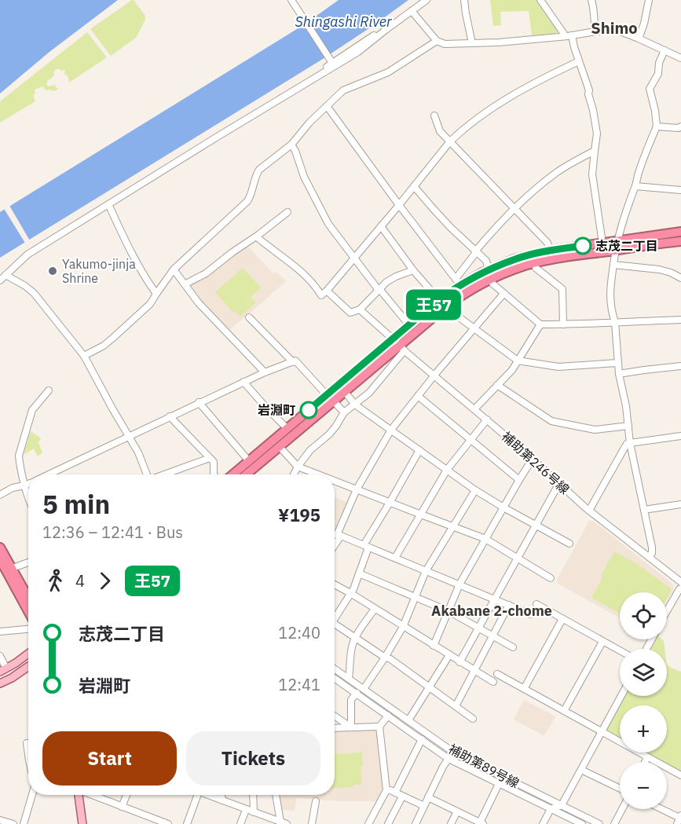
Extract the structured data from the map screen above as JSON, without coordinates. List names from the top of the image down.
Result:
{
  "streets": {
    "street": ["補助第246号線", "補助第89号線"]
  },
  "districts": ["Shimo", "Akabane 2-chome"],
  "water": ["Shingashi River"],
  "places": ["志茂二丁目", "Yakumo-jinja Shrine", "岩淵町"],
  "lines": ["bus line 王57"],
  "page": {
    "on_map": "王57",
    "heading": ["5 min", "12:36 – 12:41 · Bus", "¥195"],
    "legs": ["4", "王57"],
    "map_buttons": ["+", "−"],
    "list": [
      {
        "name": "志茂二丁目",
        "value": "12:40"
      },
      {
        "name": "岩淵町",
        "value": "12:41"
      }
    ],
    "buttons": ["Start", "Tickets"]
  }
}
